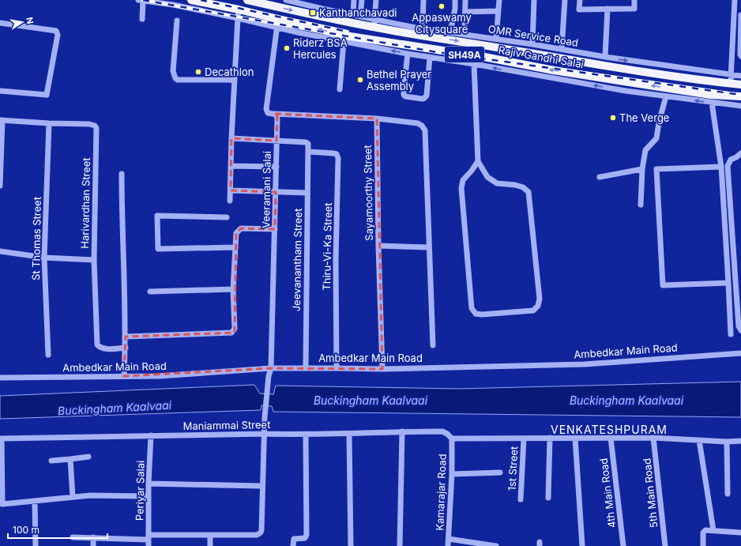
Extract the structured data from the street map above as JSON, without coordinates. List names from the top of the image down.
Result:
{
  "streets": {
    "main road": ["SH49A", "Rajiv Gandhi Salai"],
    "street": [
      "OMR Service Road",
      "Veeramani Salai",
      "Sayamoorthy Street",
      "Harivardhan Street",
      "St Thomas Street",
      "Thiru-Vi-Ka Street",
      "Jeevanantham Street",
      "Ambedkar Main Road",
      "Maniammai Street",
      "1st Street",
      "Periyar Salai",
      "Kamarajar Road",
      "4th Main Road",
      "5th Main Road"
    ]
  },
  "crossings": [
    ["Veeramani Salai", "Ambedkar Main Road"],
    ["Veeramani Salai", "Maniammai Street"],
    ["Sayamoorthy Street", "Ambedkar Main Road"],
    ["Harivardhan Street", "St Thomas Street"],
    ["Thiru-Vi-Ka Street", "Jeevanantham Street"],
    ["Thiru-Vi-Ka Street", "Ambedkar Main Road"],
    ["Jeevanantham Street", "Ambedkar Main Road"],
    ["Maniammai Street", "Periyar Salai"],
    ["Maniammai Street", "Kamarajar Road"]
  ],
  "districts": ["VENKATESHPURAM"],
  "water": ["Buckingham Kaalvaai"],
  "places": {
    "other": [
      "Appaswamy Citysquare",
      "Riderz BSA Hercules",
      "Decathlon",
      "Bethel Prayer Assembly",
      "The Verge"
    ],
    "transit": ["Kanthanchavadi"]
  },
  "scale_bar": "100 m",
  "north": "right"
}
